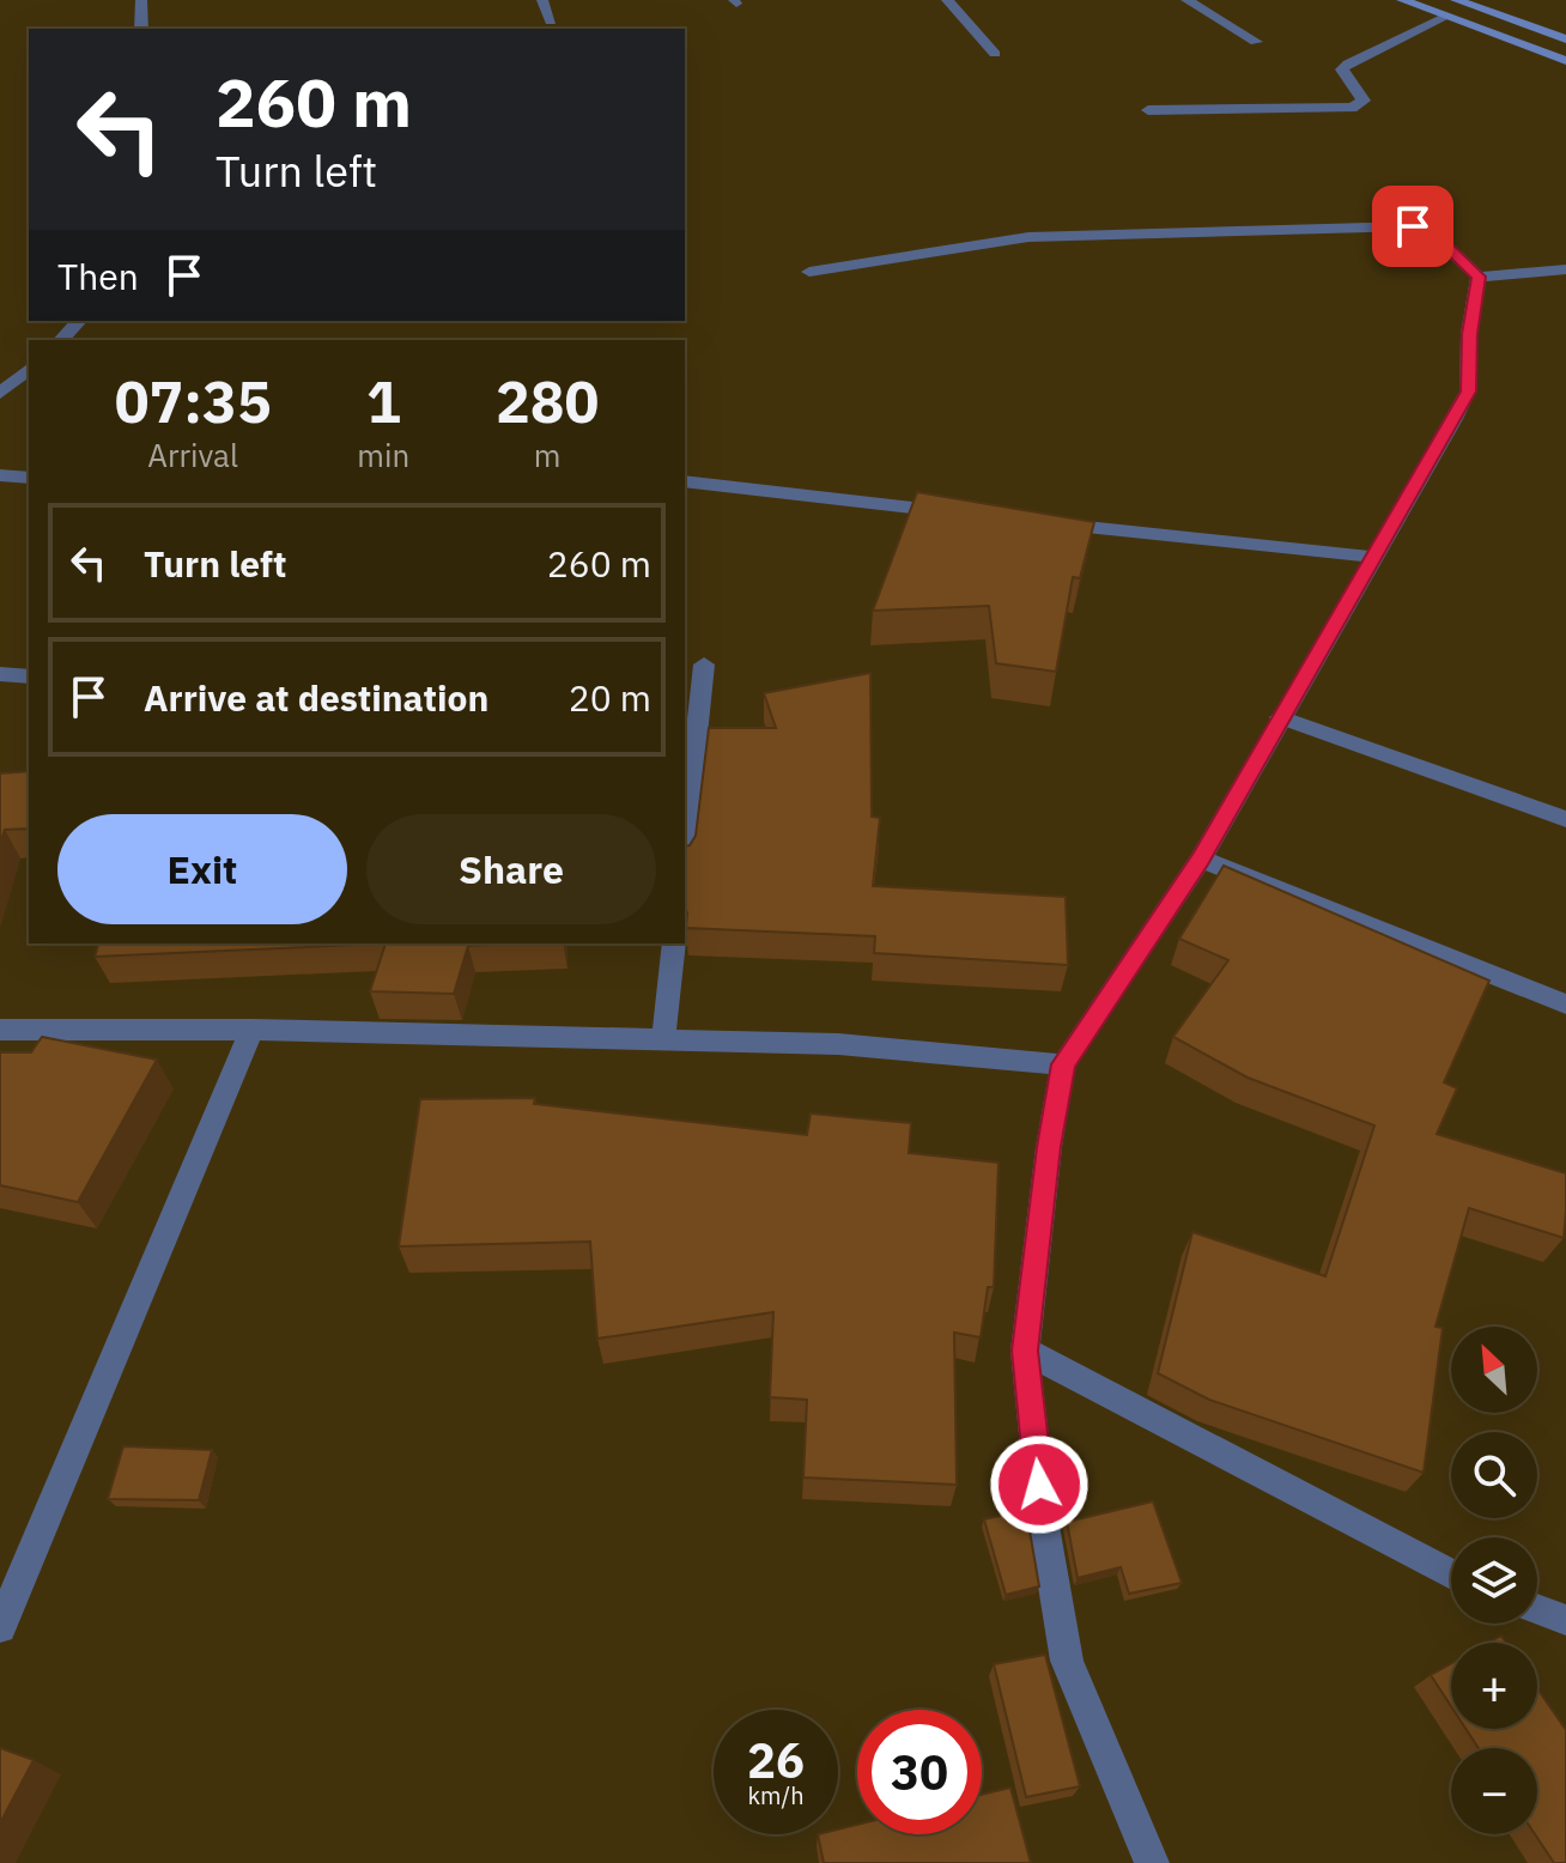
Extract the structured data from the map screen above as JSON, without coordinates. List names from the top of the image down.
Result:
{
  "north": "top left",
  "page": {
    "turn": ["260 m", "Turn left"],
    "then": "Then",
    "eta": [
      "07:35",
      "Arrival",
      "1",
      "min",
      "280",
      "m"
    ],
    "list": [
      {
        "name": "Turn left",
        "value": "260 m"
      },
      {
        "name": "Arrive at destination",
        "value": "20 m"
      }
    ],
    "buttons": ["Exit", "Share"],
    "map_buttons": ["+", "−"],
    "speed": "26 km/h",
    "limit": "30"
  }
}
